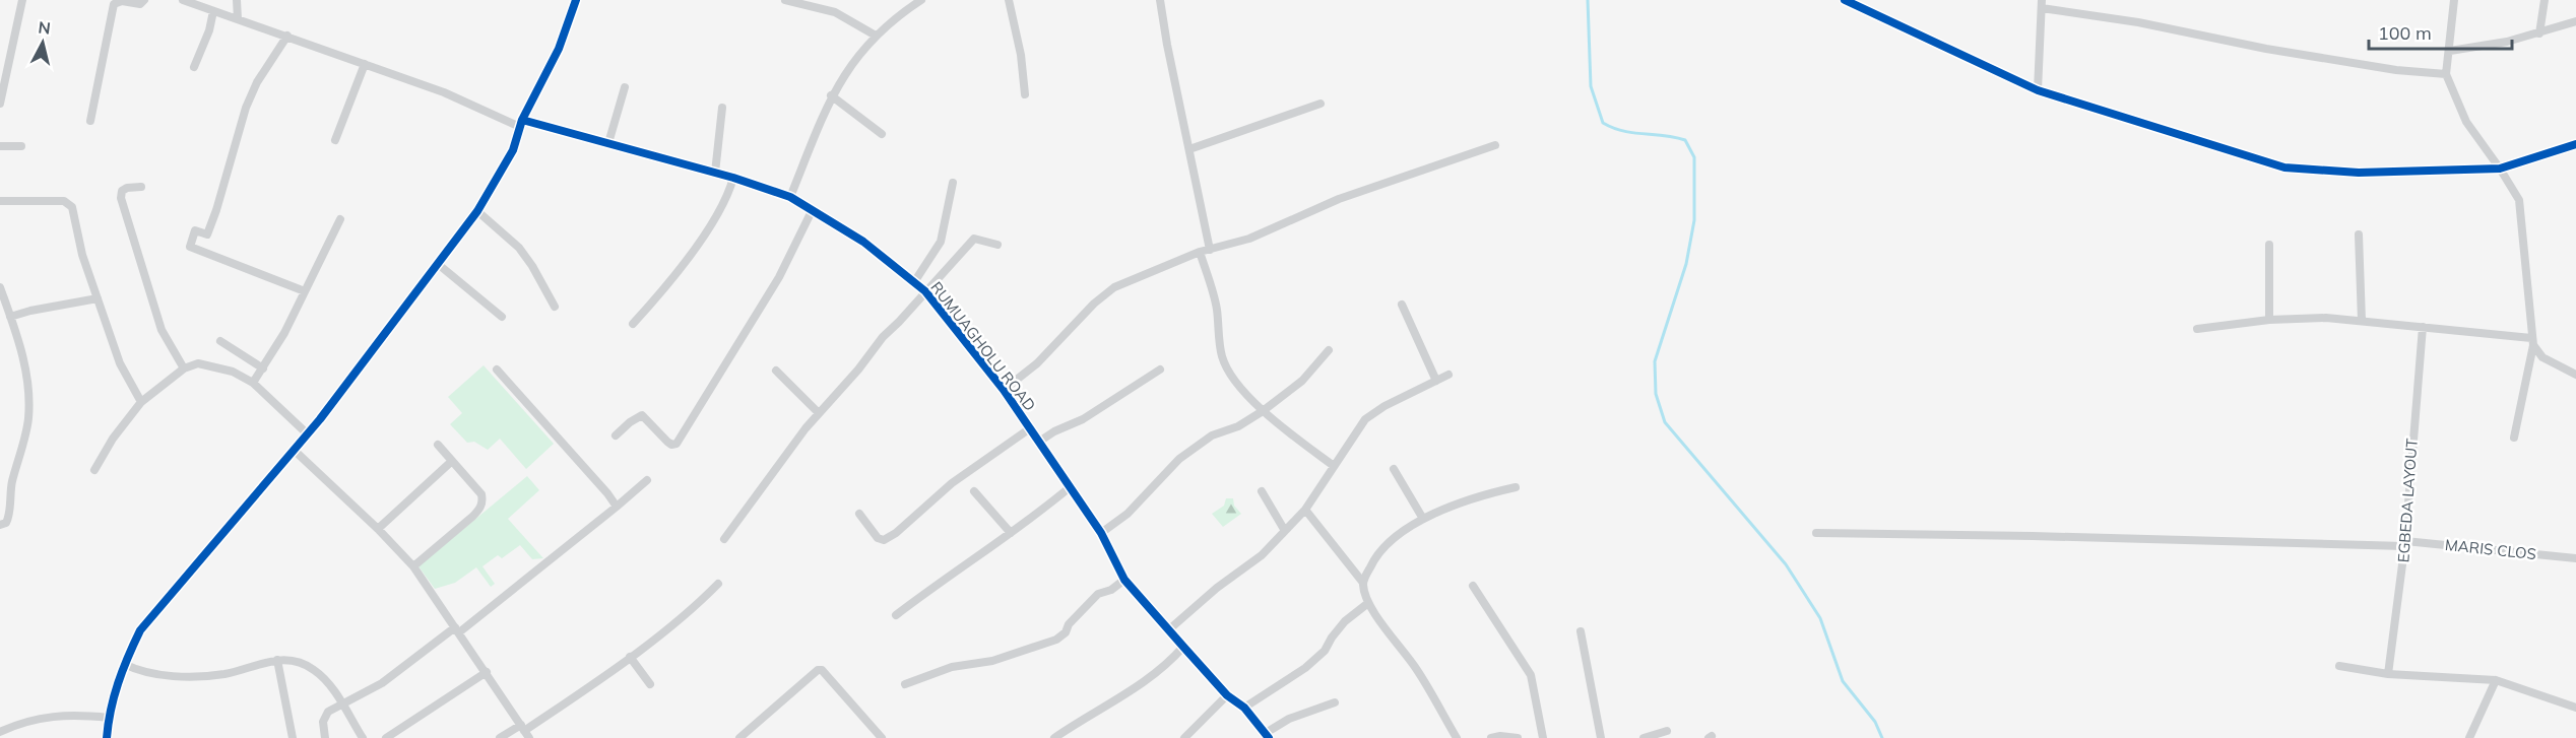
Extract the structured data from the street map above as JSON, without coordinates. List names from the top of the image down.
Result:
{
  "streets": {
    "street": ["RUMUAGHOLU ROAD", "EGBEDA LAYOUT", "MARIS CLOS"]
  },
  "crossings": [
    ["EGBEDA LAYOUT", "MARIS CLOS"]
  ],
  "scale_bar": "100 m",
  "north": "top"
}
